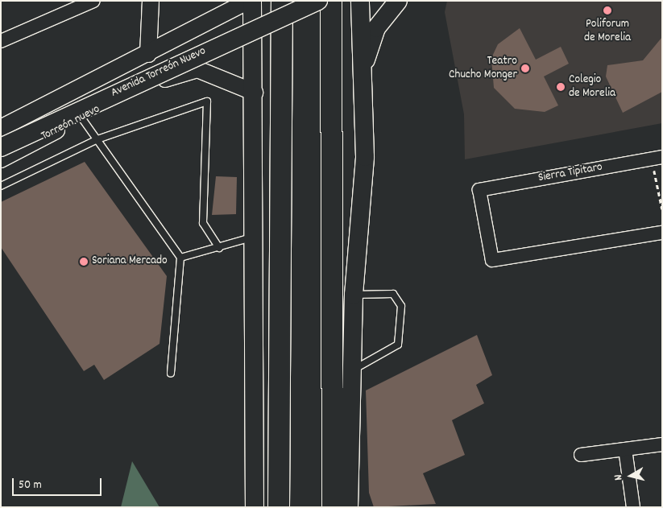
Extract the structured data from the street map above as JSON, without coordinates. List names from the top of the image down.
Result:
{
  "streets": {
    "main road": ["Avenida Torreón Nuevo"],
    "street": ["Torreón nuevo", "Sierra Tipitaro"]
  },
  "places": [
    "Poliforum de Morelia",
    "Teatro Chucho Monger",
    "Colegio de Morelia",
    "Soriana Mercado"
  ],
  "scale_bar": "50 m",
  "north": "left"
}
